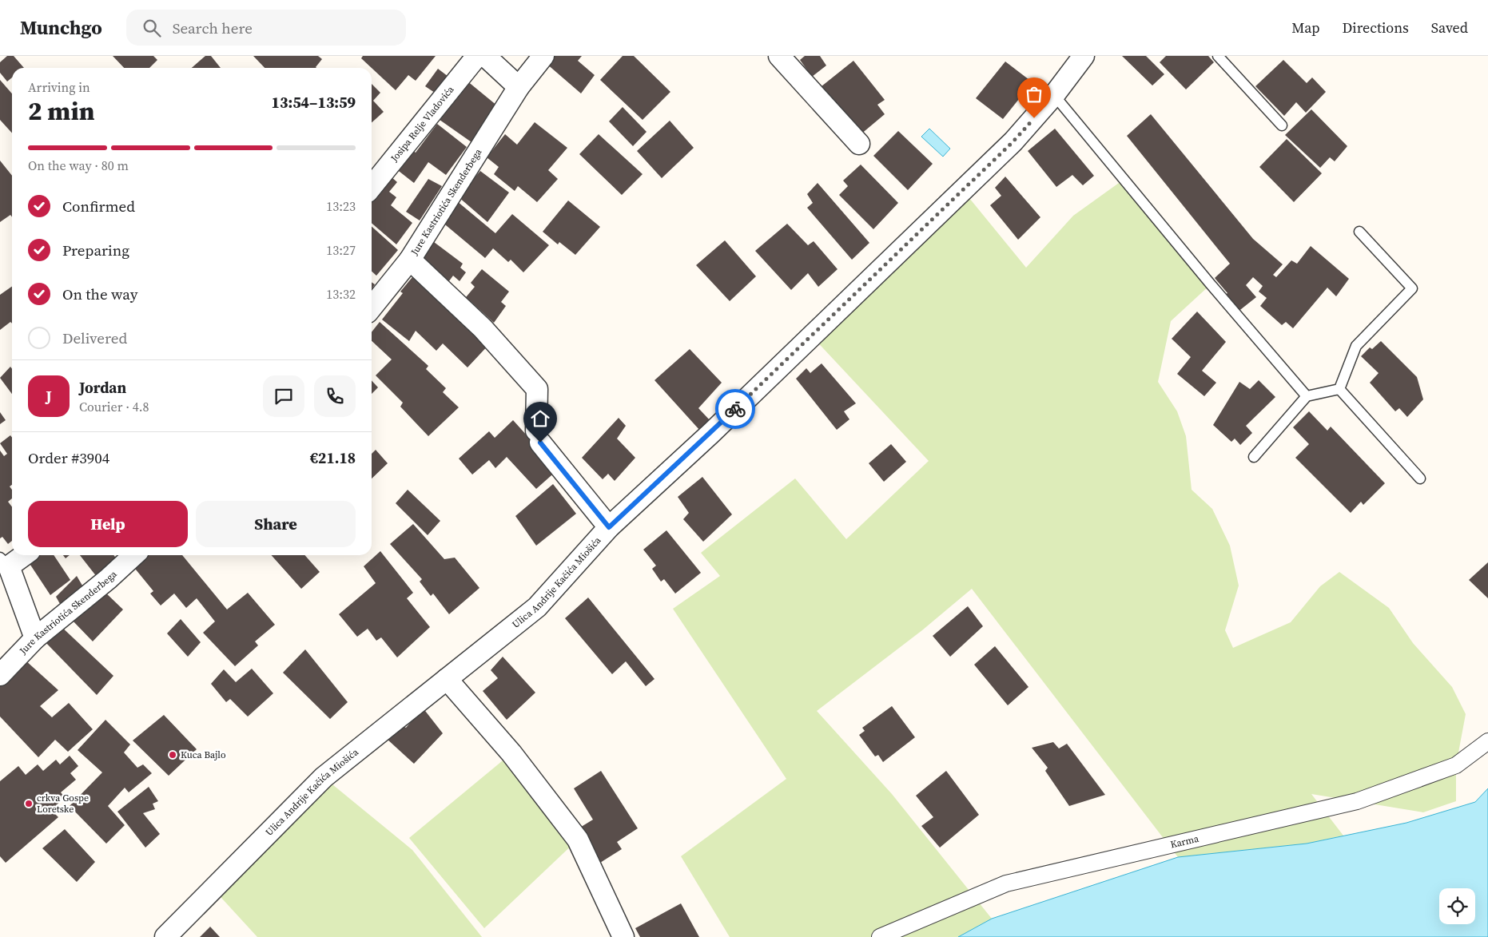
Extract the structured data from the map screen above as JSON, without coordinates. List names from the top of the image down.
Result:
{
  "streets": {
    "street": [
      "Josipa Relje Vladovića",
      "Jure Kastriotića Skenderbega",
      "Ulica Andrije Kačića Miošića",
      "Karma"
    ]
  },
  "places": ["Kuca Bajlo", "crkva Gospe Loretske"],
  "page": {
    "header": "Munchgo",
    "search": "Search here",
    "nav": ["Map", "Directions", "Saved"],
    "heading": ["2 min", "Arriving in", "13:54–13:59"],
    "panel": [
      "Jordan",
      "Courier · 4.8",
      "Order #3904",
      "€21.18"
    ],
    "bar": "On the way · 80 m",
    "list": [
      ["Confirmed", "13:23"],
      ["Preparing", "13:27"],
      ["On the way", "13:32"],
      "Delivered"
    ],
    "round": "J",
    "buttons": ["Help", "Share"]
  }
}
